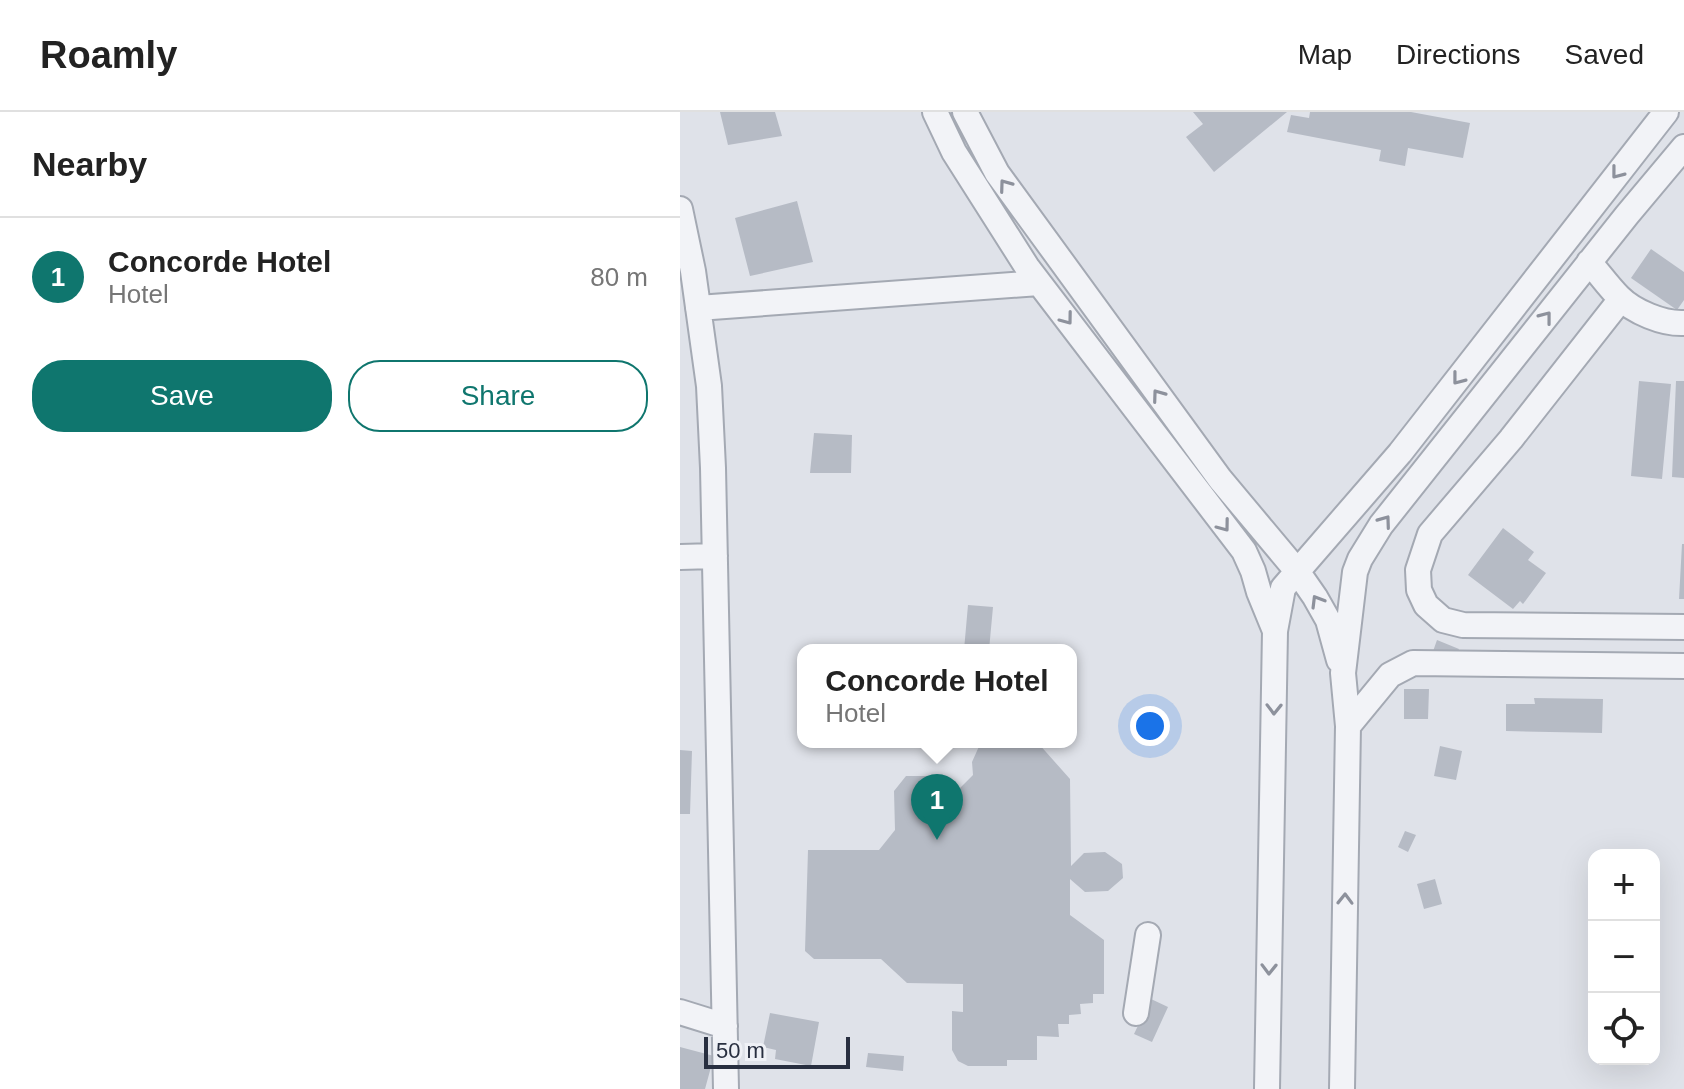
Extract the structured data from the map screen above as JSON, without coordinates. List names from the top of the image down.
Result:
{
  "scale_bar": "50 m",
  "page": {
    "header": "Roamly",
    "nav": ["Map", "Directions", "Saved"],
    "heading": "Nearby",
    "list": [
      {
        "mark": "1",
        "name": "Concorde Hotel",
        "note": "Hotel",
        "value": "80 m"
      }
    ],
    "buttons": ["Save", "Share"],
    "popup": ["Concorde Hotel", "Hotel"],
    "pins": "1",
    "map_buttons": ["+", "−"],
    "scale": "50 m"
  }
}
